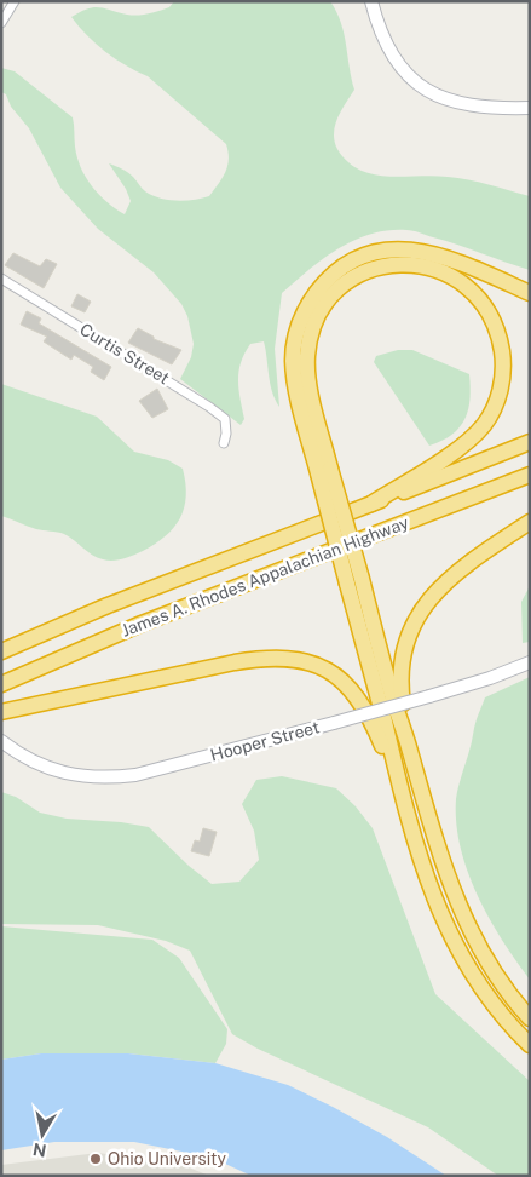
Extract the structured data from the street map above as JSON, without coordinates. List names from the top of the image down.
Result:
{
  "streets": {
    "highway": ["James A. Rhodes Appalachian Highway"],
    "street": ["Curtis Street", "Hooper Street"]
  },
  "places": ["Ohio University"],
  "north": "bottom"
}
